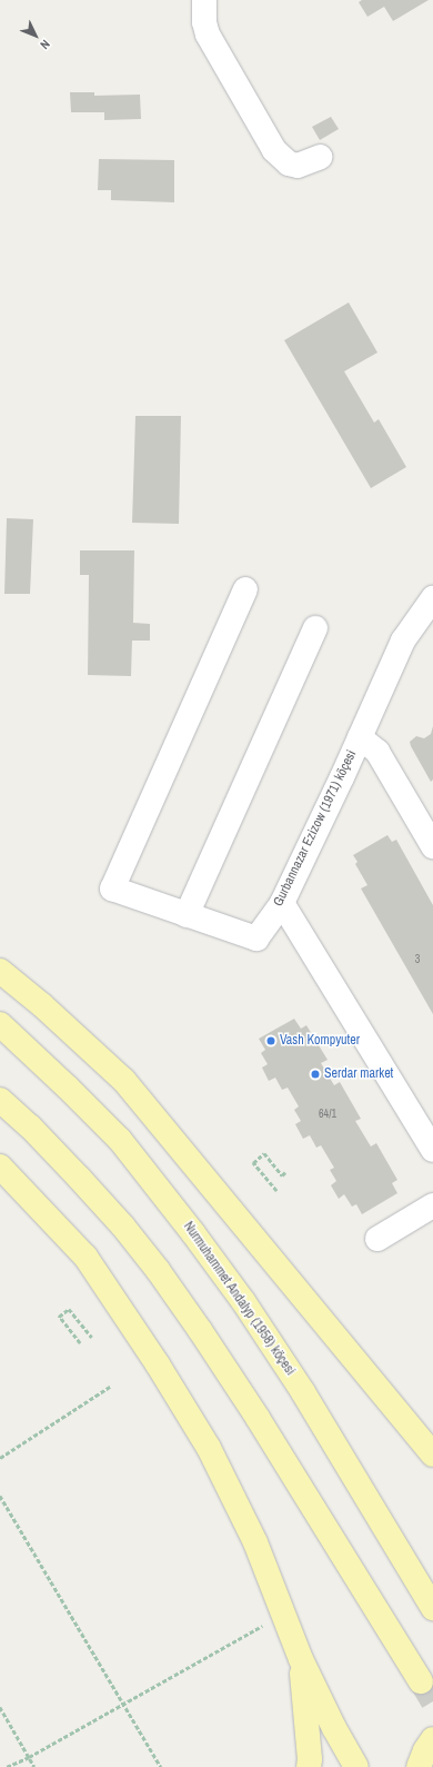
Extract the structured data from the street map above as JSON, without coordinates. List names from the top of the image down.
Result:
{
  "streets": {
    "main road": ["Nurmuhammet Andalyp (1958) köçesi"],
    "lane": ["Gurbannazar Ezizow (1971) köçesi"]
  },
  "places": ["Vash Kompyuter", "Serdar market"],
  "house_numbers": ["3", "64/1"],
  "north": "bottom right"
}
